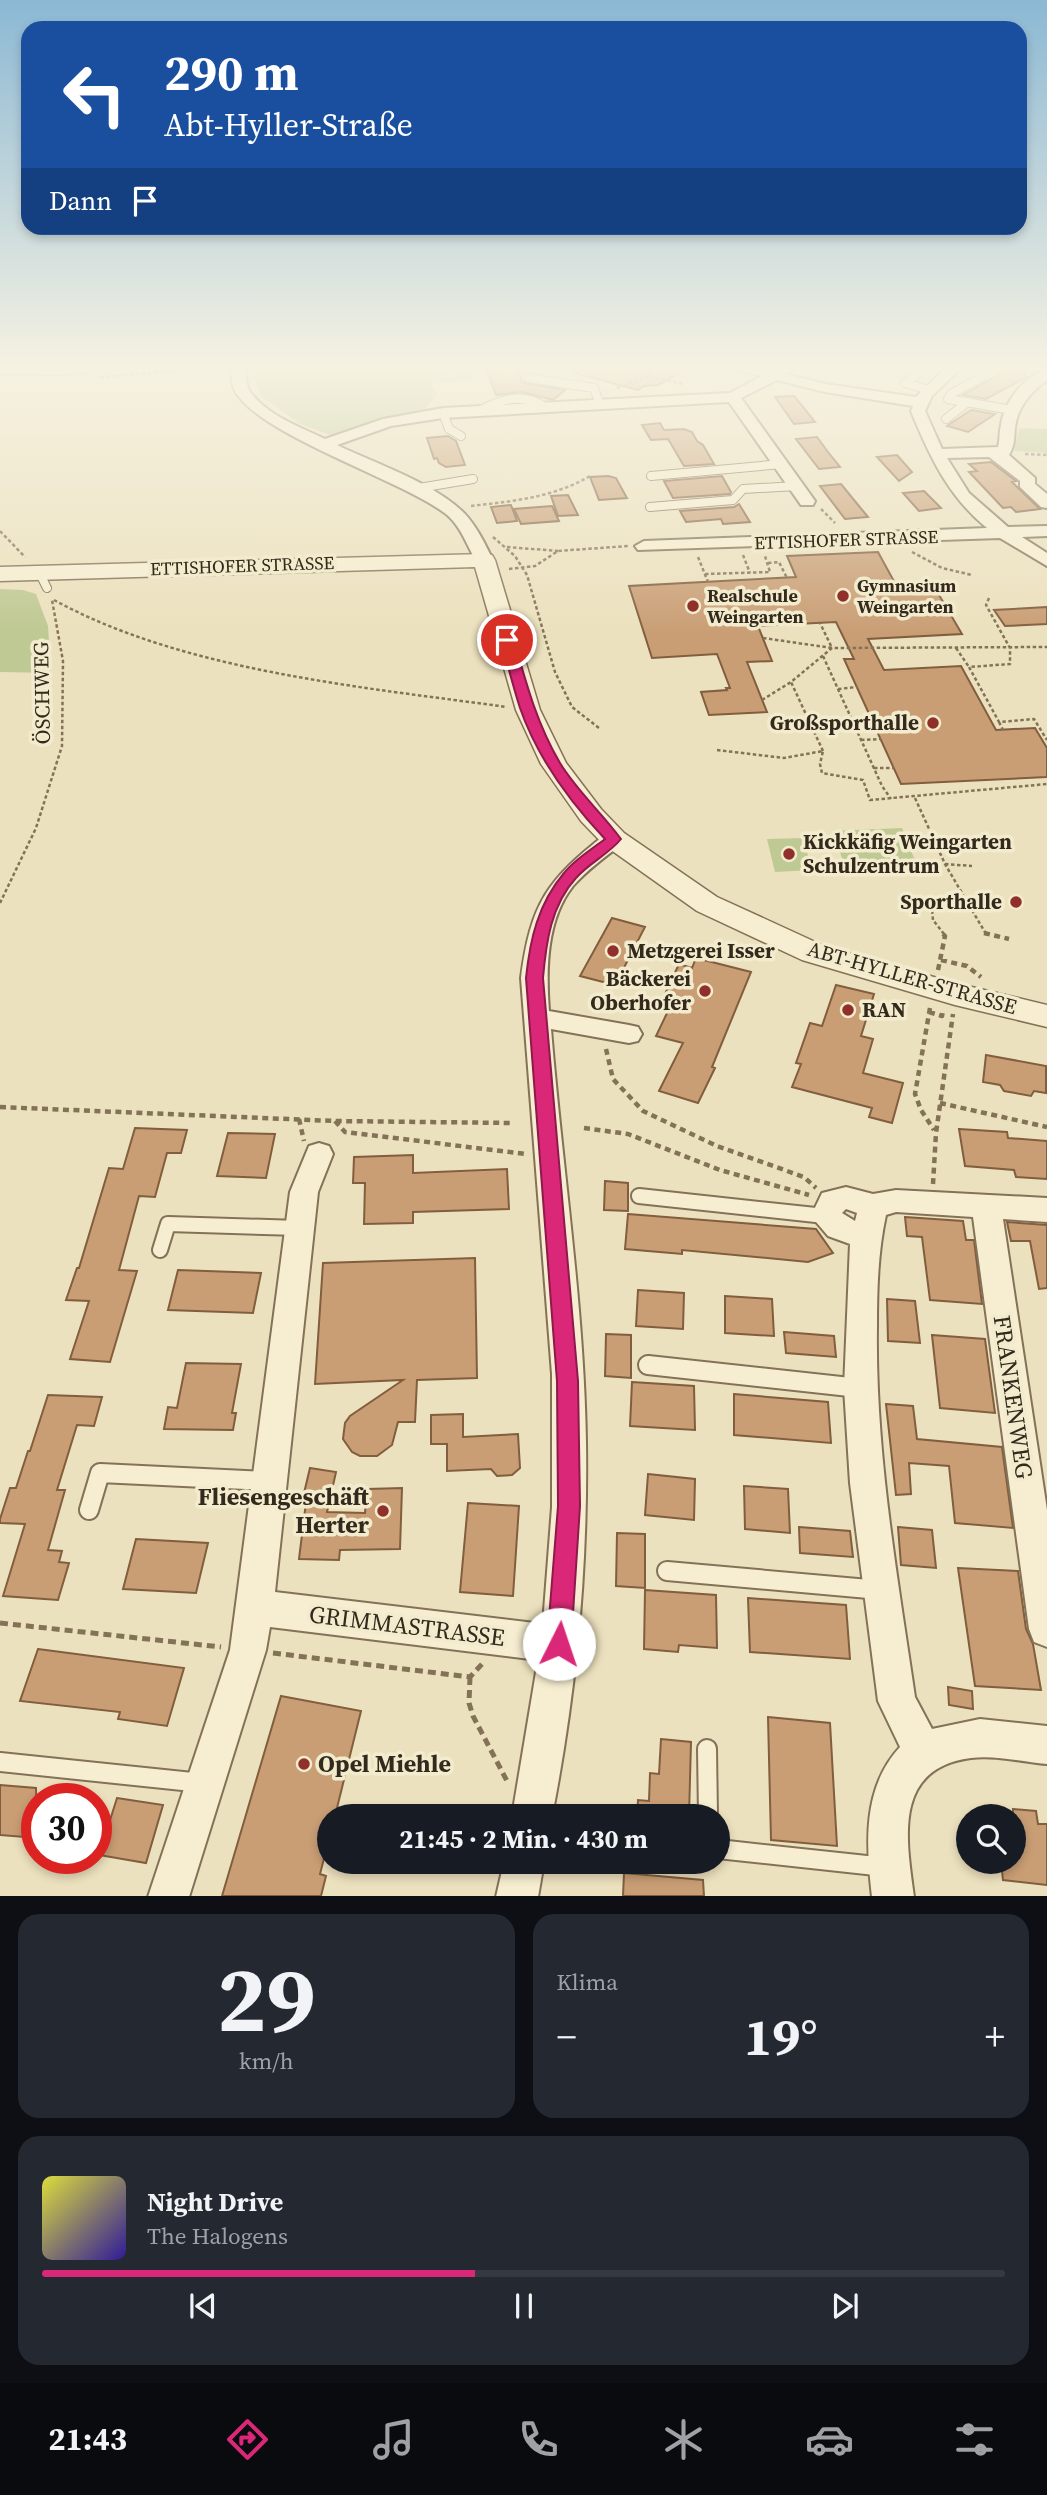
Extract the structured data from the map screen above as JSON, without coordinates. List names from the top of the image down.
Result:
{
  "streets": {
    "street": [
      "ETTISHOFER STRASSE",
      "ABT-HYLLER-STRASSE",
      "FRANKENWEG",
      "GRIMMASTRASSE"
    ],
    "path": ["ÖSCHWEG"]
  },
  "crossings": [
    ["ETTISHOFER STRASSE", "ABT-HYLLER-STRASSE"],
    ["ÖSCHWEG", "ABT-HYLLER-STRASSE"]
  ],
  "places": [
    "Gymnasium Weingarten",
    "Realschule Weingarten",
    "Großsporthalle",
    "Kickkäfig Weingarten Schulzentrum",
    "Sporthalle",
    "Metzgerei Isser",
    "Bäckerei Oberhofer",
    "RAN",
    "Fliesengeschäft Herter",
    "Opel Miehle"
  ],
  "page": {
    "turn": ["290 m", "Abt-Hyller-Straße"],
    "then": "Dann",
    "limit": "30",
    "trip": "21:45 · 2 Min. · 430 m",
    "tile": [
      ["29", "km/h"],
      "Klima"
    ],
    "heat": ["−", "19°", "+"],
    "song": ["Night Drive", "The Halogens"],
    "tabs": "21:43"
  }
}
